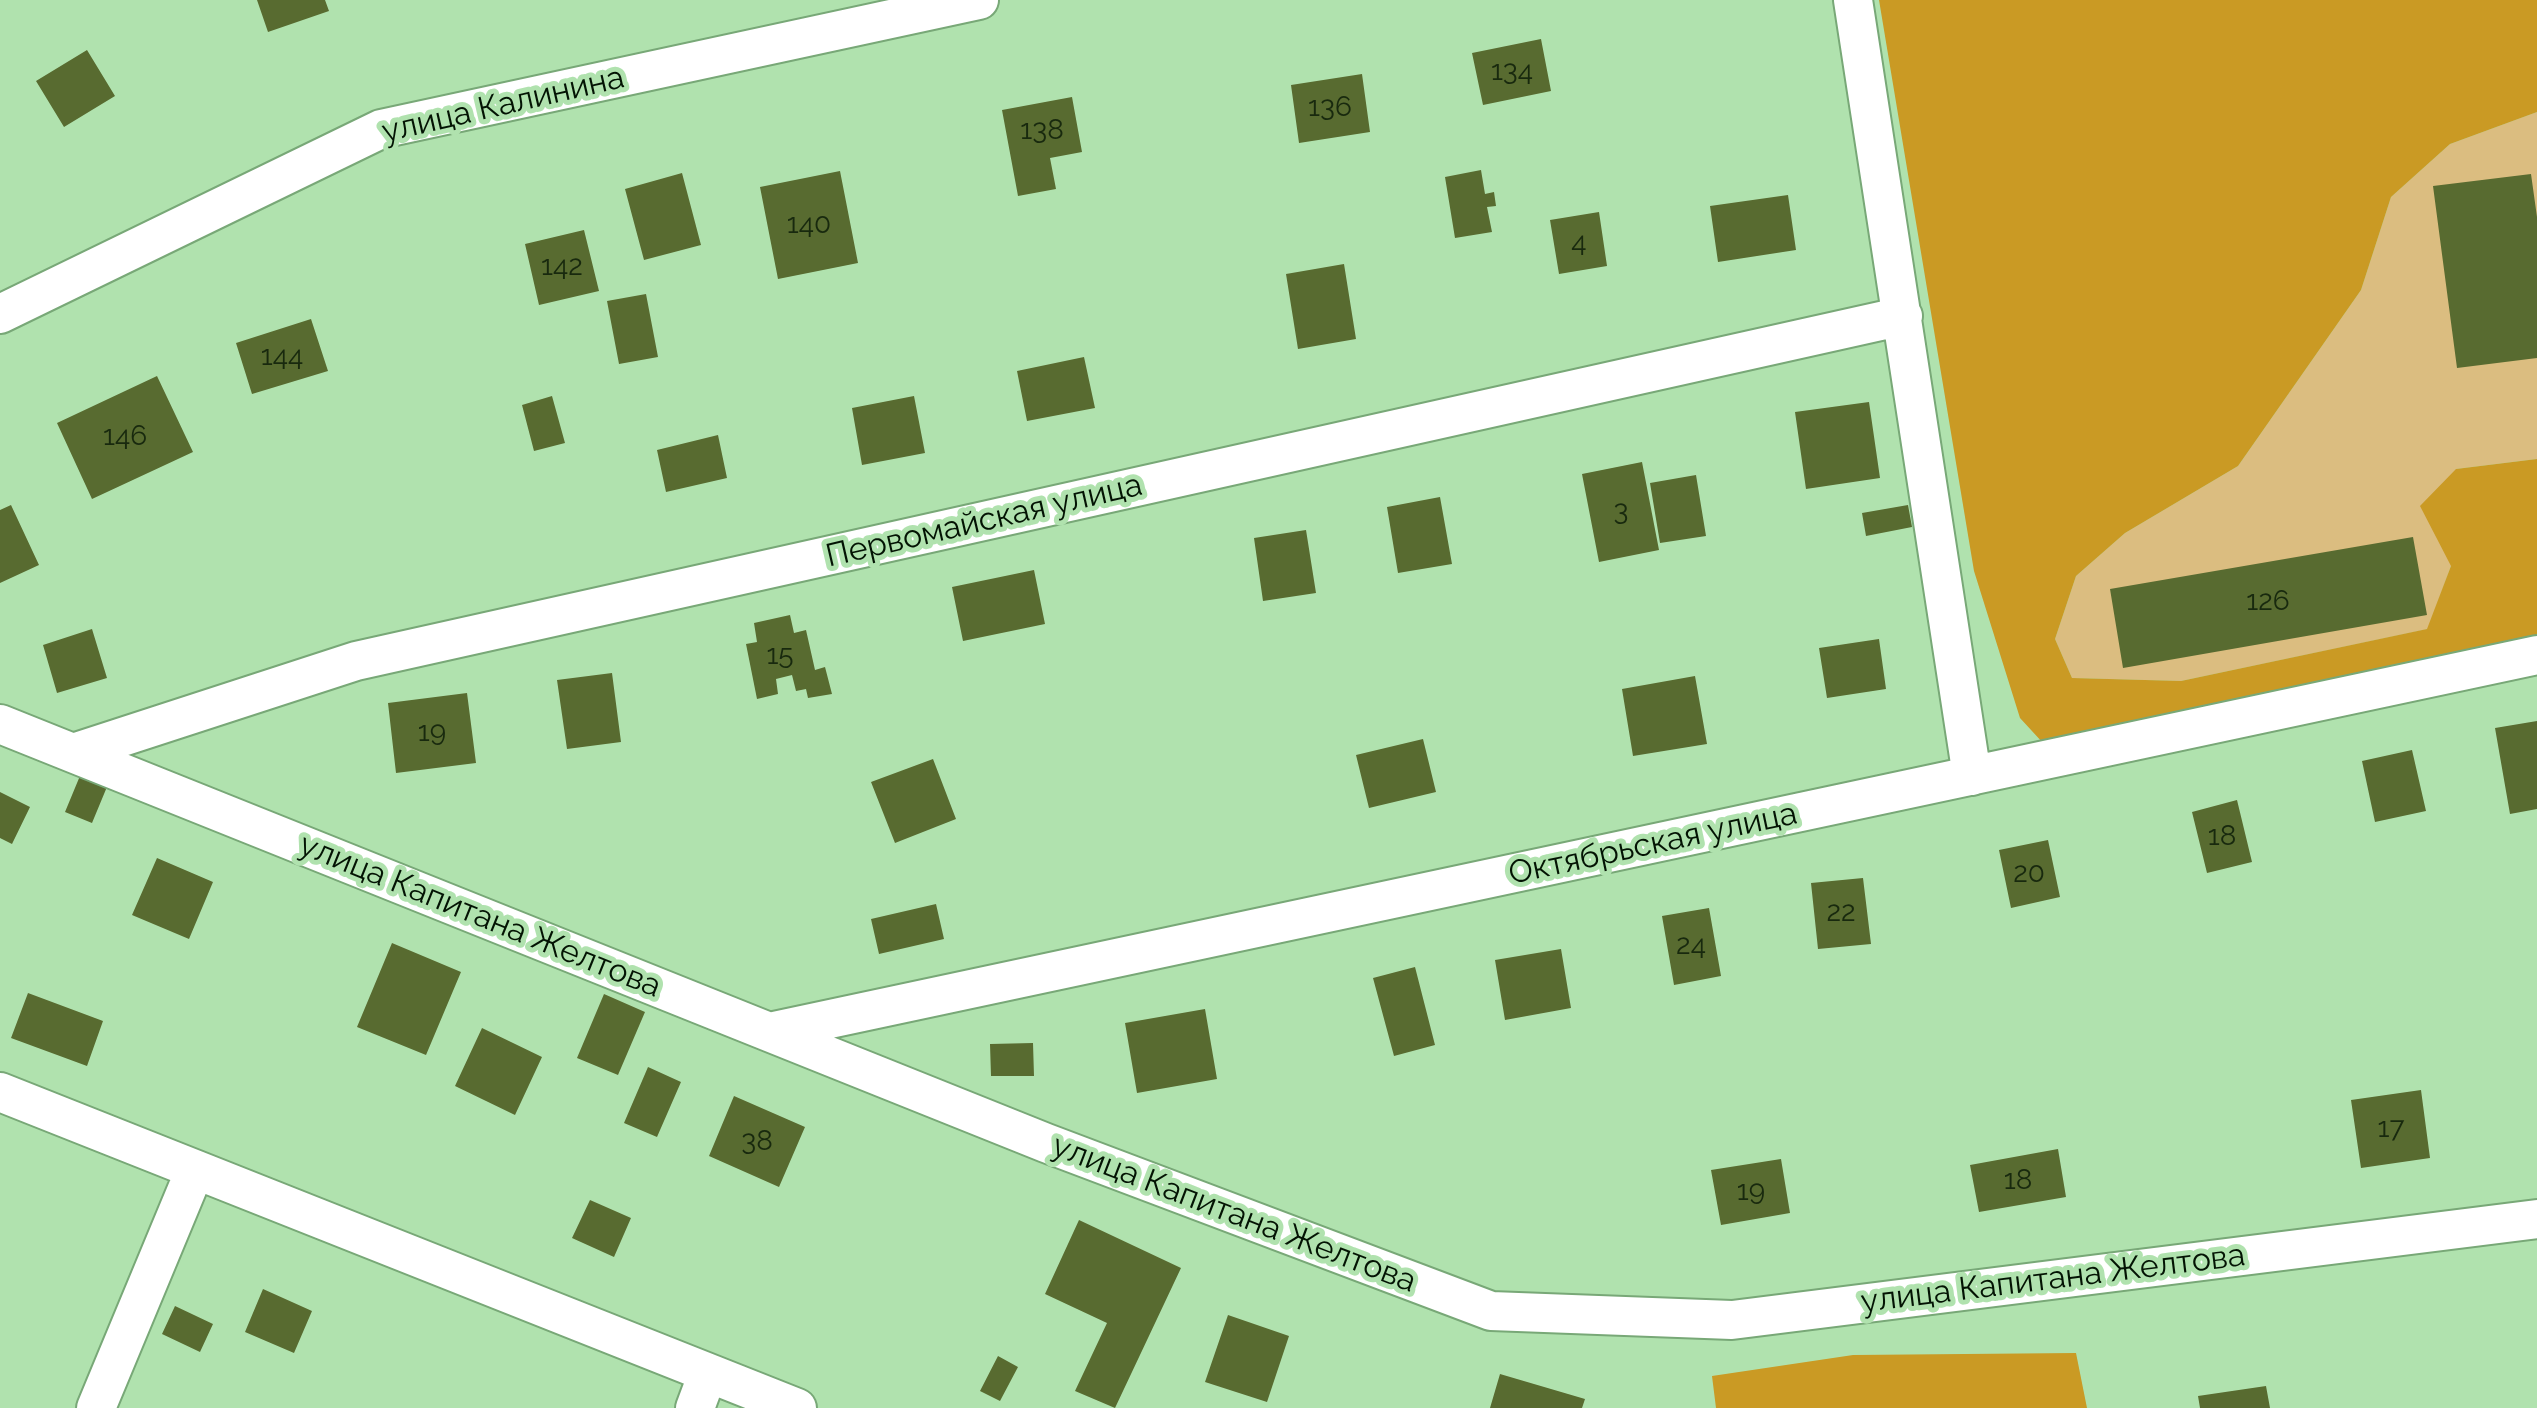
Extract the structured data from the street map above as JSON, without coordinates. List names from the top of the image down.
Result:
{
  "streets": {
    "street": [
      "улица Калинина",
      "Первомайская улица",
      "Октябрьская улица",
      "улица Капитана Желтова"
    ]
  },
  "crossings": [
    ["Первомайская улица", "улица Капитана Желтова"],
    ["Октябрьская улица", "улица Капитана Желтова"]
  ],
  "house_numbers": [
    "134",
    "136",
    "138",
    "140",
    "4",
    "142",
    "144",
    "146",
    "3",
    "126",
    "15",
    "19",
    "18",
    "20",
    "22",
    "24",
    "17",
    "38",
    "18",
    "19"
  ]
}
